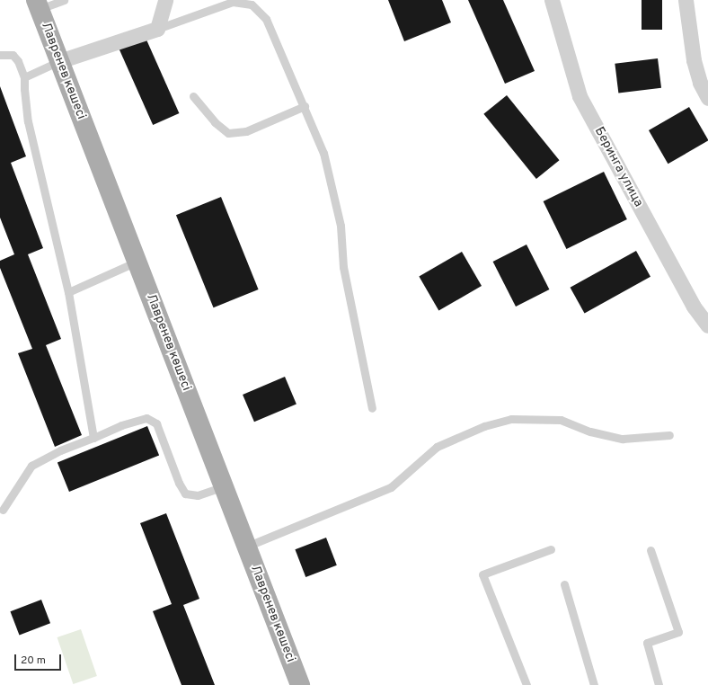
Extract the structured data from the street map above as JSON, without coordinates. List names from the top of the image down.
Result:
{
  "streets": {
    "main road": ["Лавренев көшесі"],
    "street": ["Беринга улица"]
  },
  "scale_bar": "20 m"
}
